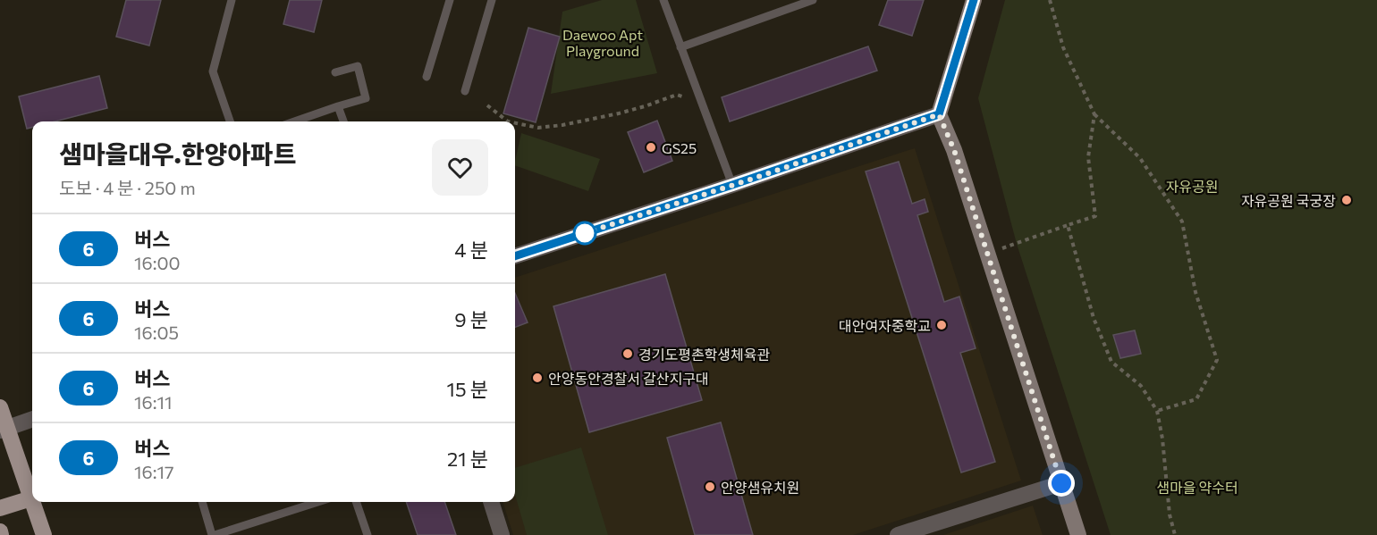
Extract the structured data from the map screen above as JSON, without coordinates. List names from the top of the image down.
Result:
{
  "parks": ["Daewoo Apt Playground", "자유공원", "샘마을 약수터"],
  "places": [
    "GS25",
    "자유공원 국궁장",
    "대안여자중학교",
    "경기도평촌학생체육관",
    "안양동안경찰서 갈산지구대",
    "안양샘유치원"
  ],
  "lines": ["bus line 6"],
  "page": {
    "heading": ["샘마을대우.한양아파트", "도보 · 4 분 · 250 m"],
    "list": [
      {
        "mark": "6",
        "name": "버스",
        "note": "16:00",
        "value": "4 분"
      },
      {
        "mark": "6",
        "name": "버스",
        "note": "16:05",
        "value": "9 분"
      },
      {
        "mark": "6",
        "name": "버스",
        "note": "16:11",
        "value": "15 분"
      },
      {
        "mark": "6",
        "name": "버스",
        "note": "16:17",
        "value": "21 분"
      }
    ]
  }
}
